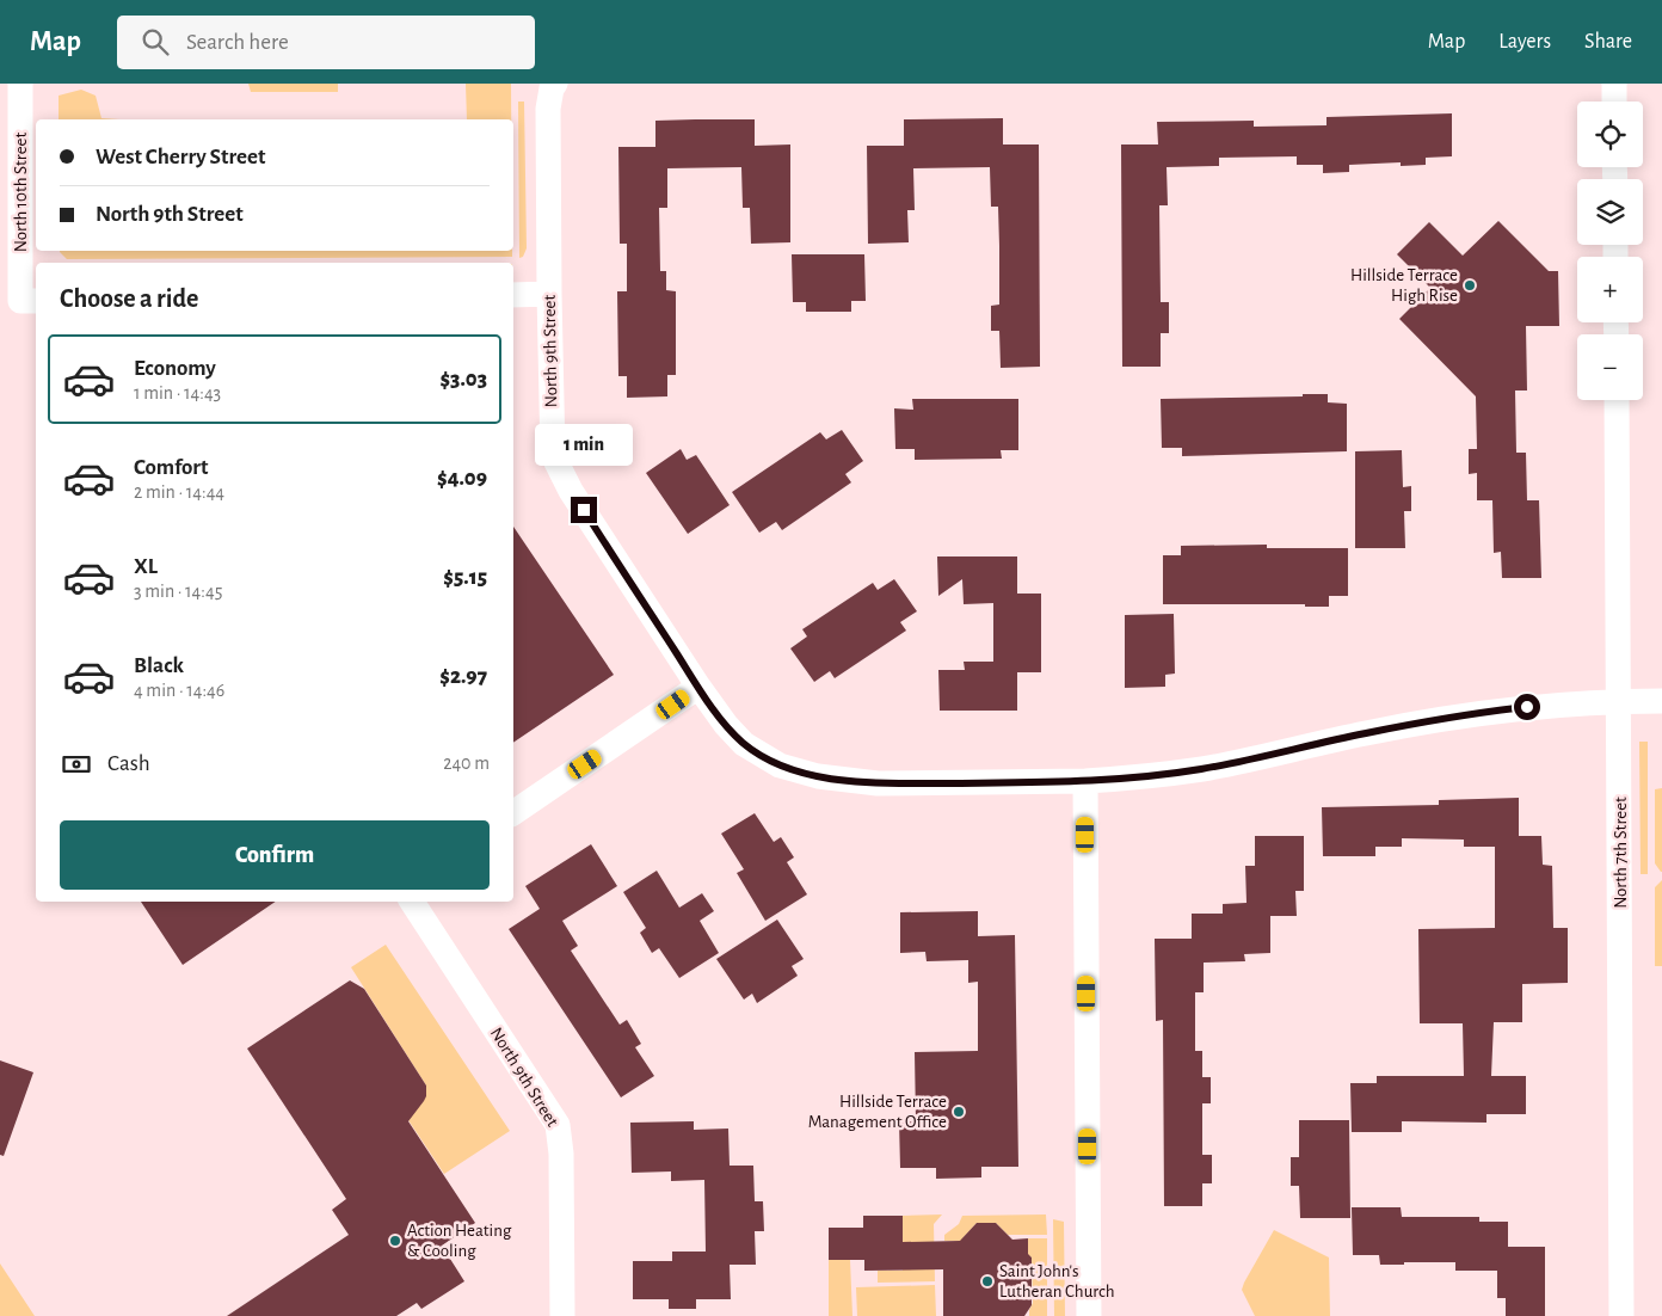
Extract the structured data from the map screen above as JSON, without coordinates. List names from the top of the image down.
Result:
{
  "streets": {
    "street": ["North 10th Street", "North 9th Street", "North 7th Street"]
  },
  "crossings": [
    ["North 9th Street", "North 7th Street"]
  ],
  "places": [
    "Hillside Terrace High Rise",
    "Hillside Terrace Management Office",
    "Action Heating & Cooling",
    "Saint John's Lutheran Church"
  ],
  "page": {
    "header": "Map",
    "search": "Search here",
    "nav": ["Map", "Layers", "Share"],
    "map_buttons": ["+", "−"],
    "banner": ["West Cherry Street", "North 9th Street"],
    "heading": "Choose a ride",
    "list": [
      {
        "name": "Economy",
        "note": "1 min · 14:43",
        "value": "$3.03"
      },
      {
        "name": "Comfort",
        "note": "2 min · 14:44",
        "value": "$4.09"
      },
      {
        "name": "XL",
        "note": "3 min · 14:45",
        "value": "$5.15"
      },
      {
        "name": "Black",
        "note": "4 min · 14:46",
        "value": "$2.97"
      }
    ],
    "bubble": "1 min",
    "pay": ["Cash", "240 m"],
    "buttons": "Confirm"
  }
}
